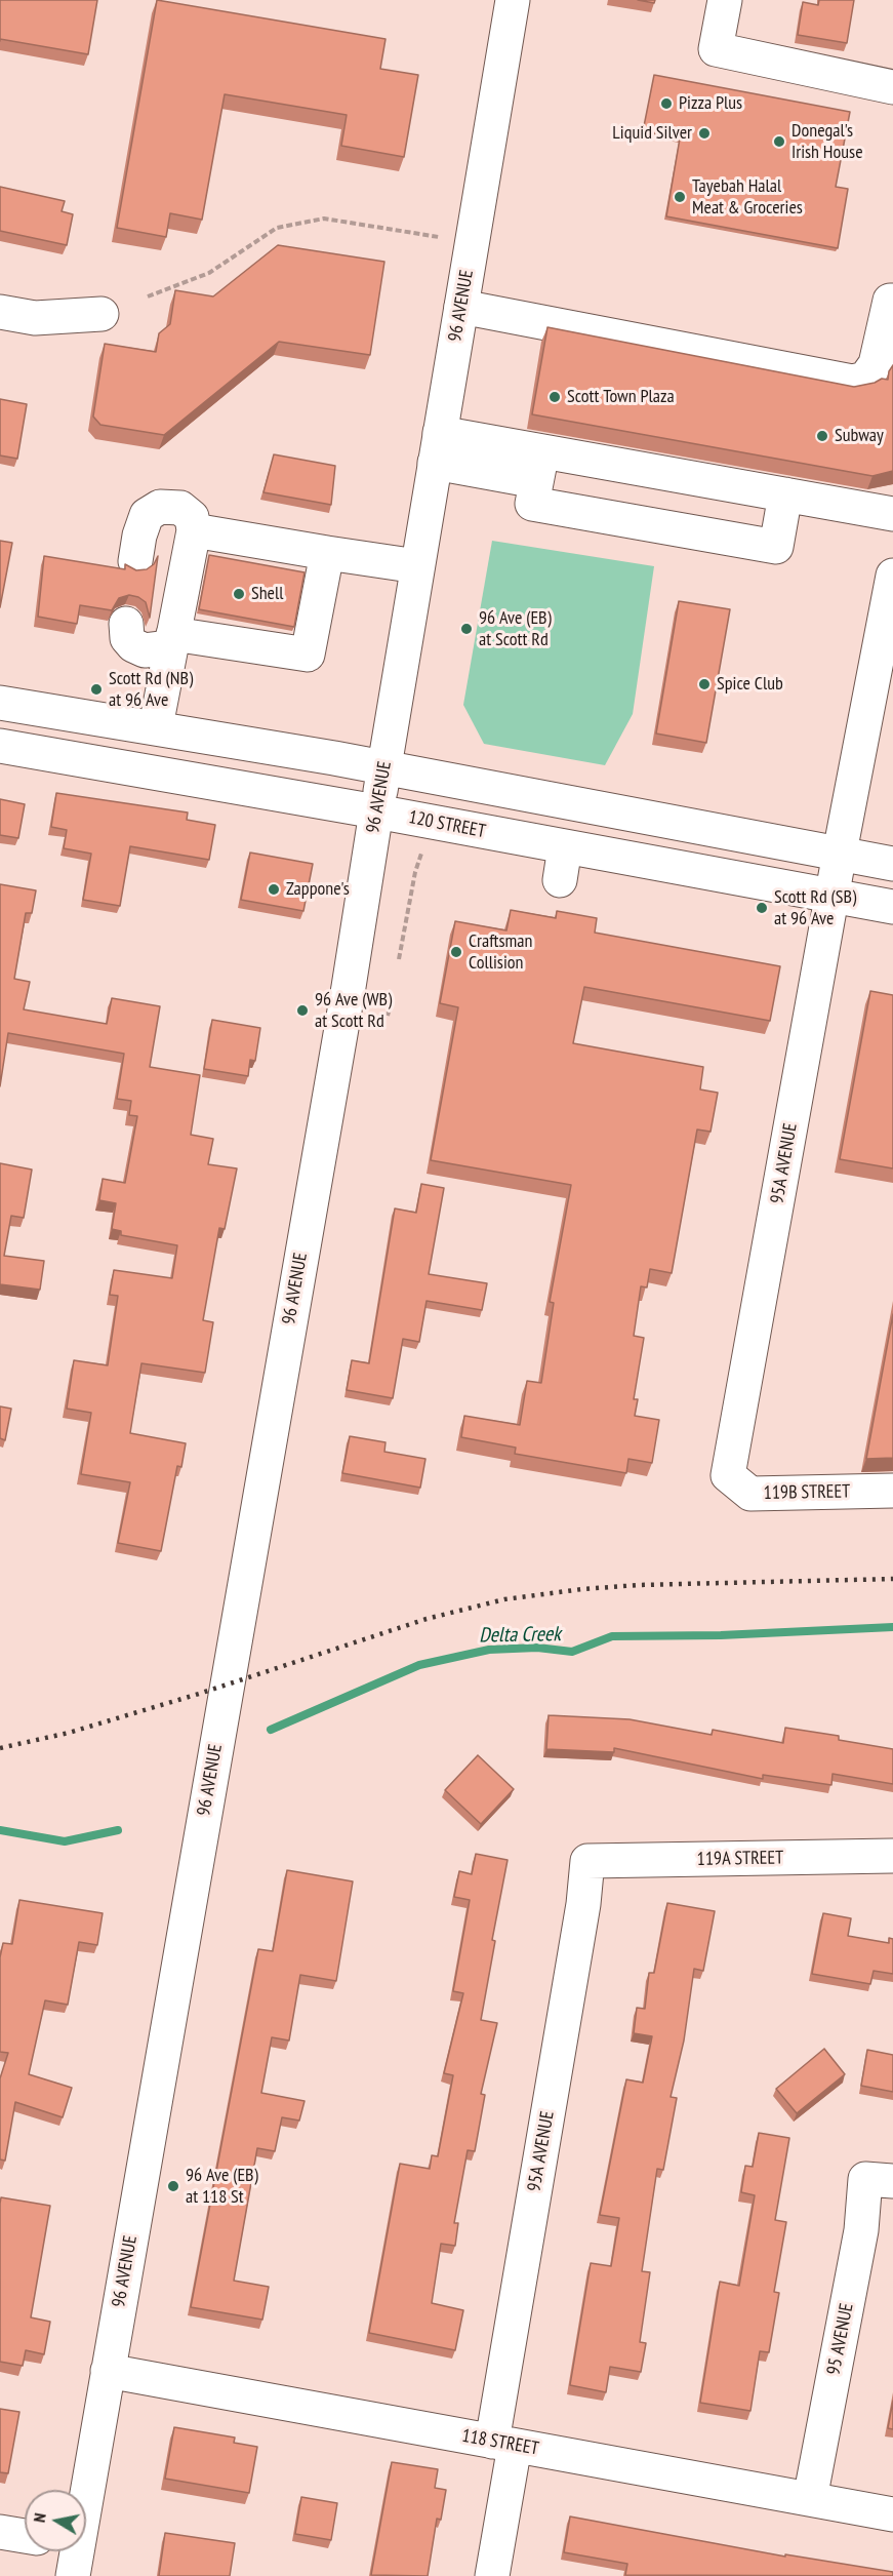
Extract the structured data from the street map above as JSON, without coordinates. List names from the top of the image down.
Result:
{
  "streets": {
    "street": [
      "96 AVENUE",
      "120 STREET",
      "95A AVENUE",
      "119B STREET",
      "119A STREET",
      "95 AVENUE",
      "118 STREET"
    ]
  },
  "crossings": [
    ["96 AVENUE", "120 STREET"],
    ["96 AVENUE", "118 STREET"],
    ["120 STREET", "95A AVENUE"],
    ["95A AVENUE", "119B STREET"],
    ["95A AVENUE", "119A STREET"],
    ["95A AVENUE", "118 STREET"],
    ["95 AVENUE", "118 STREET"]
  ],
  "water": ["Delta Creek"],
  "places": [
    "Pizza Plus",
    "Liquid Silver",
    "Donegal's Irish House",
    "Tayebah Halal Meat & Groceries",
    "Scott Town Plaza",
    "Subway",
    "Shell",
    "96 Ave (EB) at Scott Rd",
    "Spice Club",
    "Scott Rd (NB) at 96 Ave",
    "Zappone's",
    "Scott Rd (SB) at 96 Ave",
    "Craftsman Collision",
    "96 Ave (WB) at Scott Rd",
    "96 Ave (EB) at 118 St"
  ],
  "north": "left"
}
